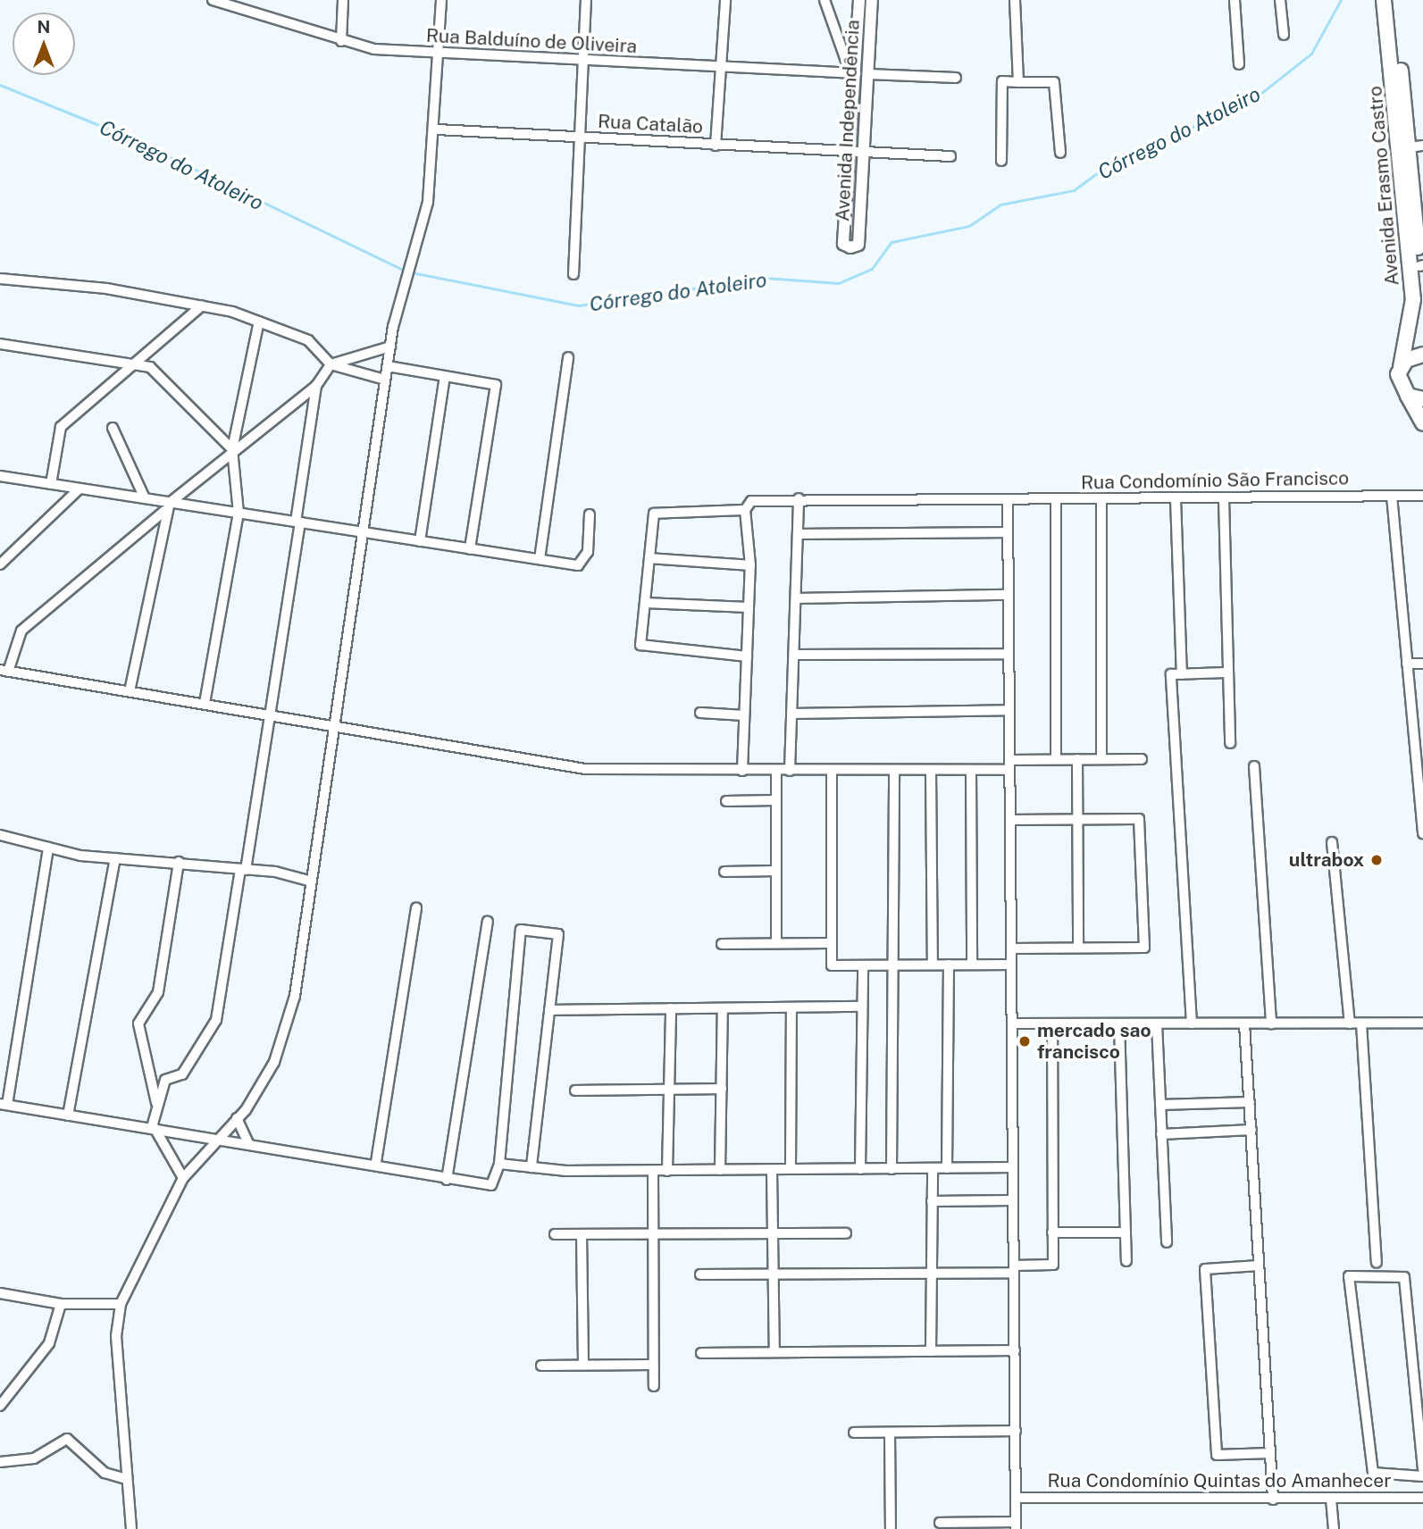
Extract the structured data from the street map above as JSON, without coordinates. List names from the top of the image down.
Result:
{
  "streets": {
    "main road": ["Avenida Erasmo Castro"],
    "street": [
      "Rua Balduíno de Oliveira",
      "Avenida Independência",
      "Rua Catalão",
      "Rua Condomínio São Francisco",
      "Rua Condomínio Quintas do Amanhecer"
    ]
  },
  "crossings": [
    ["Rua Balduíno de Oliveira", "Avenida Independência"],
    ["Avenida Independência", "Rua Catalão"]
  ],
  "water": ["Córrego do Atoleiro"],
  "places": ["ultrabox", "mercado sao francisco"],
  "north": "top"
}
